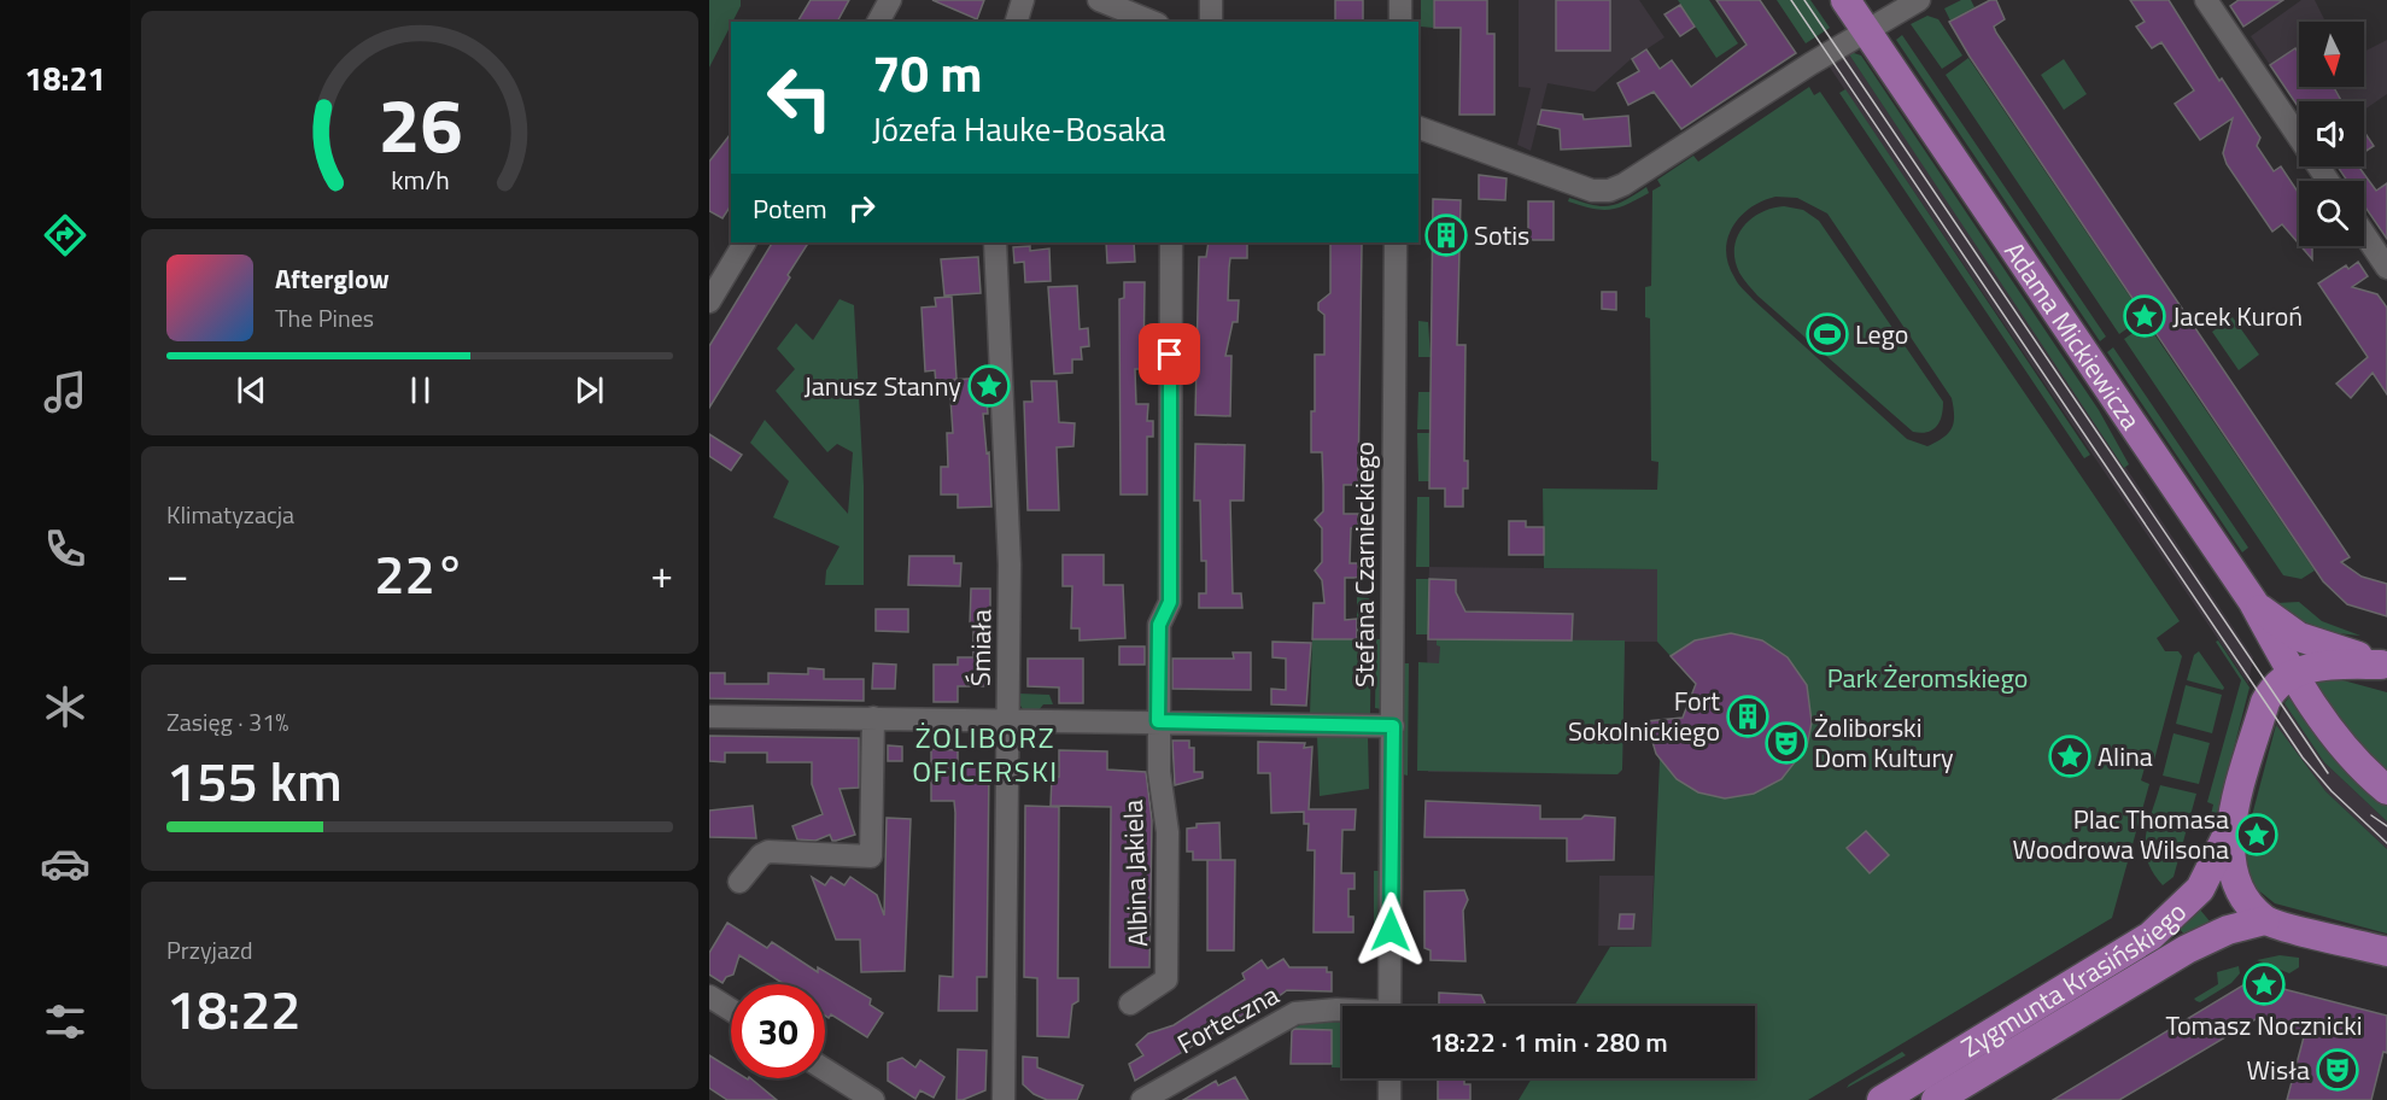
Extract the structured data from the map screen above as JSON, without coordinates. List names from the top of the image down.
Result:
{
  "streets": {
    "main road": ["Adama Mickiewicza", "Zygmunta Krasińskiego"],
    "street": [
      "Stefana Czarnieckiego",
      "Śmiała",
      "Albina Jakiela",
      "Forteczna"
    ]
  },
  "districts": ["ŻOLIBORZ OFICERSKI"],
  "parks": ["Park Żeromskiego"],
  "places": {
    "building": ["Sotis", "Fort Sokolnickiego"],
    "place": [
      "Jacek Kuroń",
      "Janusz Stanny",
      "Alina",
      "Plac Thomasa Woodrowa Wilsona",
      "Tomasz Nocznicki"
    ],
    "sports": ["Lego"],
    "theatre": ["Żoliborski Dom Kultury", "Wisła"]
  },
  "north": "bottom",
  "page": {
    "tabs": "18:21",
    "turn": ["70 m", "Józefa Hauke-Bosaka"],
    "then": "Potem",
    "song": ["Afterglow", "The Pines"],
    "tile": [
      "Klimatyzacja",
      ["Zasięg · 31%", "155 km"],
      ["Przyjazd", "18:22"]
    ],
    "heat": ["−", "22°", "+"],
    "limit": "30",
    "trip": "18:22 · 1 min · 280 m",
    "gauge": ["26", "km/h"]
  }
}
